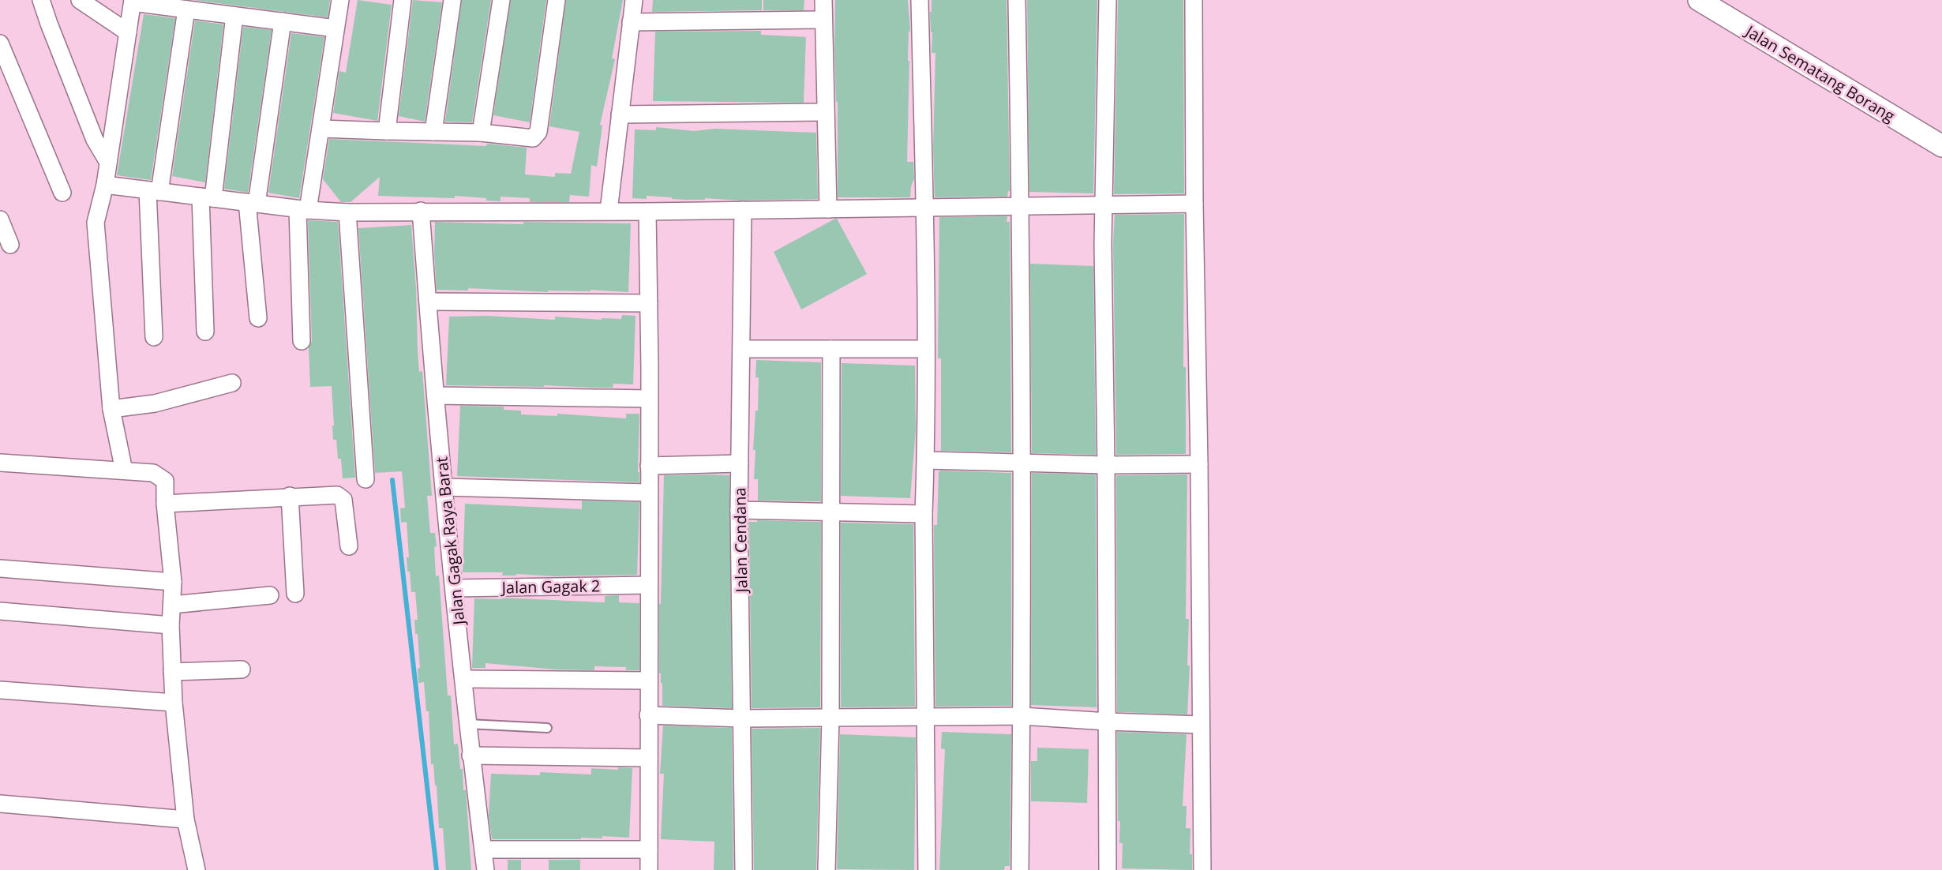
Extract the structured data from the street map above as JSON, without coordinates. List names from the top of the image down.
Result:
{
  "streets": {
    "street": [
      "Jalan Sematang Borang",
      "Jalan Cendana",
      "Jalan Gagak Raya Barat",
      "Jalan Gagak 2"
    ]
  },
  "crossings": [
    ["Jalan Gagak Raya Barat", "Jalan Gagak 2"]
  ]
}
